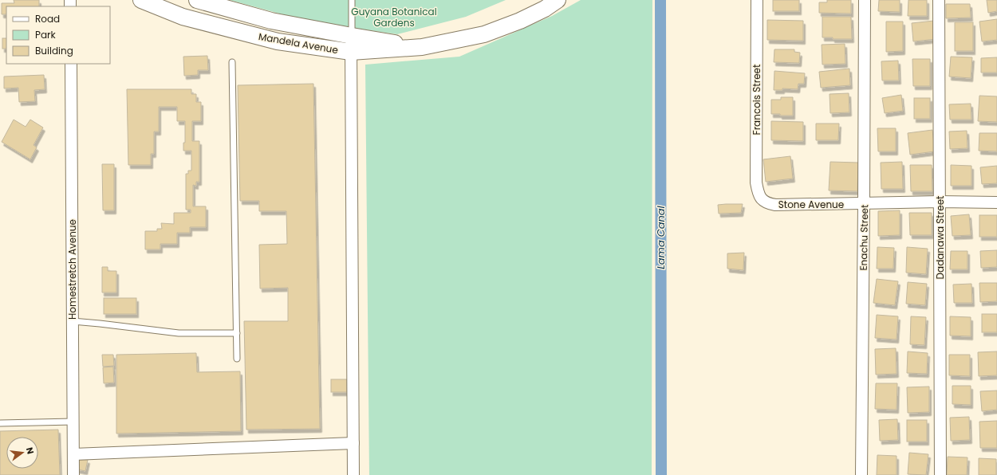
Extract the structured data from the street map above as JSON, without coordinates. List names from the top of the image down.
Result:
{
  "streets": {
    "main road": ["Mandela Avenue"],
    "street": [
      "Francois Street",
      "Stone Avenue",
      "Enachu Street",
      "Dadanawa Street",
      "Homestretch Avenue"
    ]
  },
  "crossings": [
    ["Francois Street", "Stone Avenue"],
    ["Stone Avenue", "Enachu Street"],
    ["Stone Avenue", "Dadanawa Street"]
  ],
  "water": ["Lama Canal"],
  "parks": ["Guyana Botanical Gardens"],
  "legend": ["Road", "Park", "Building"],
  "north": "right"
}
